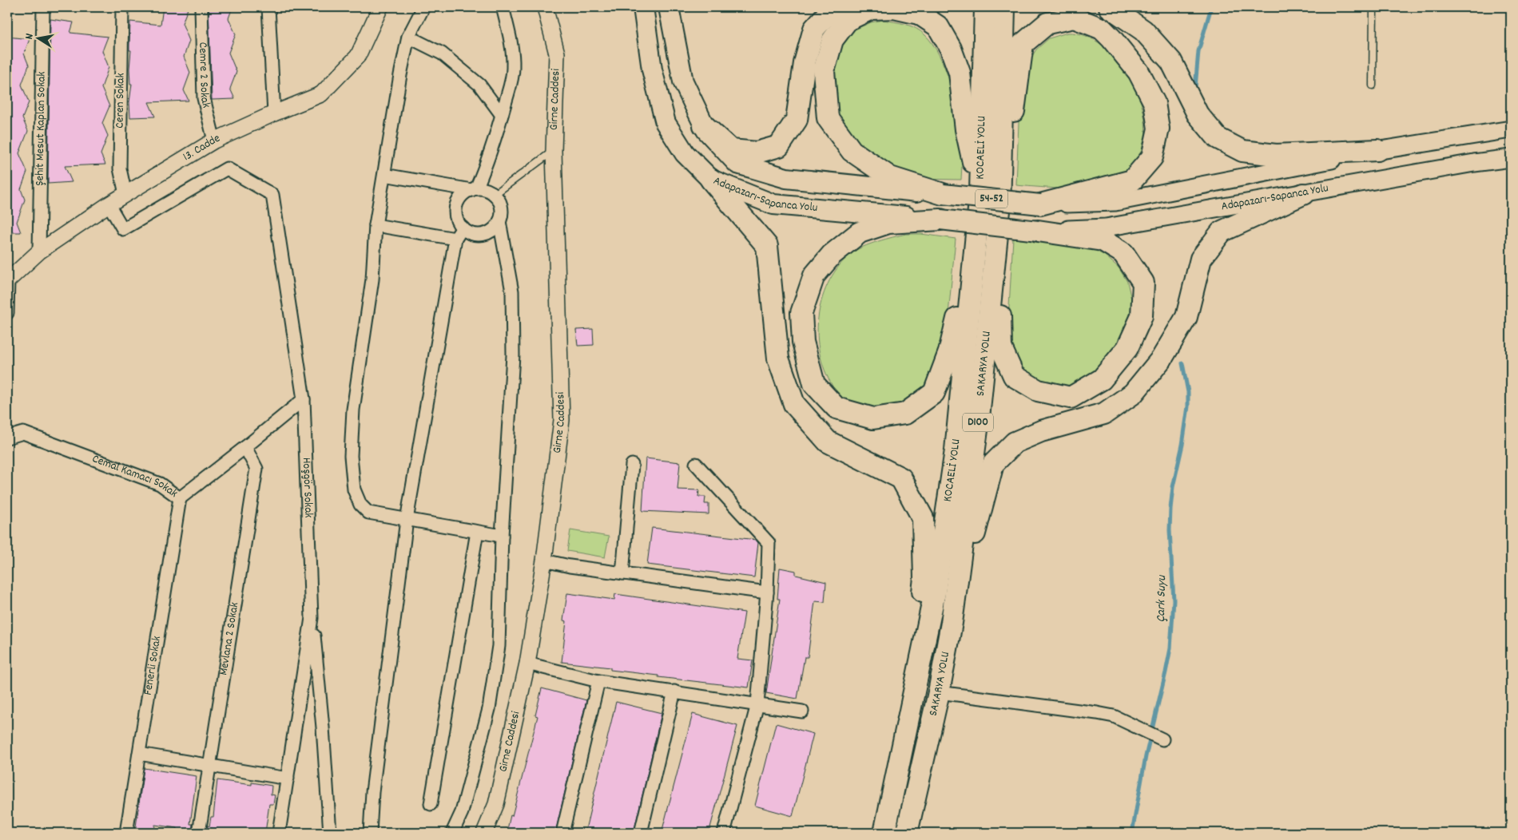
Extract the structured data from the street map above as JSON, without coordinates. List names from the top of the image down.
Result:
{
  "streets": {
    "highway": ["KOCAELİ YOLU", "SAKARYA YOLU", "D100"],
    "main road": ["Adapazarı-Sapanca Yolu", "54-52"],
    "street": [
      "Cemre 2 Sokak",
      "Girne Caddesi",
      "Ceren Sokak",
      "Şehit Mesut Kaplan Sokak",
      "13. Cadde",
      "Cemal Kamacı Sokak",
      "Hoşgör Sokak",
      "Mevlana 2 Sokak",
      "Fenerli Sokak"
    ]
  },
  "crossings": [
    ["Cemre 2 Sokak", "13. Cadde"],
    ["Ceren Sokak", "13. Cadde"],
    ["Şehit Mesut Kaplan Sokak", "13. Cadde"],
    ["13. Cadde", "Hoşgör Sokak"],
    ["Adapazarı-Sapanca Yolu", "54-52"],
    ["Cemal Kamacı Sokak", "Hoşgör Sokak"],
    ["Cemal Kamacı Sokak", "Mevlana 2 Sokak"],
    ["Cemal Kamacı Sokak", "Fenerli Sokak"]
  ],
  "water": ["Çark Suyu"],
  "north": "left"
}
